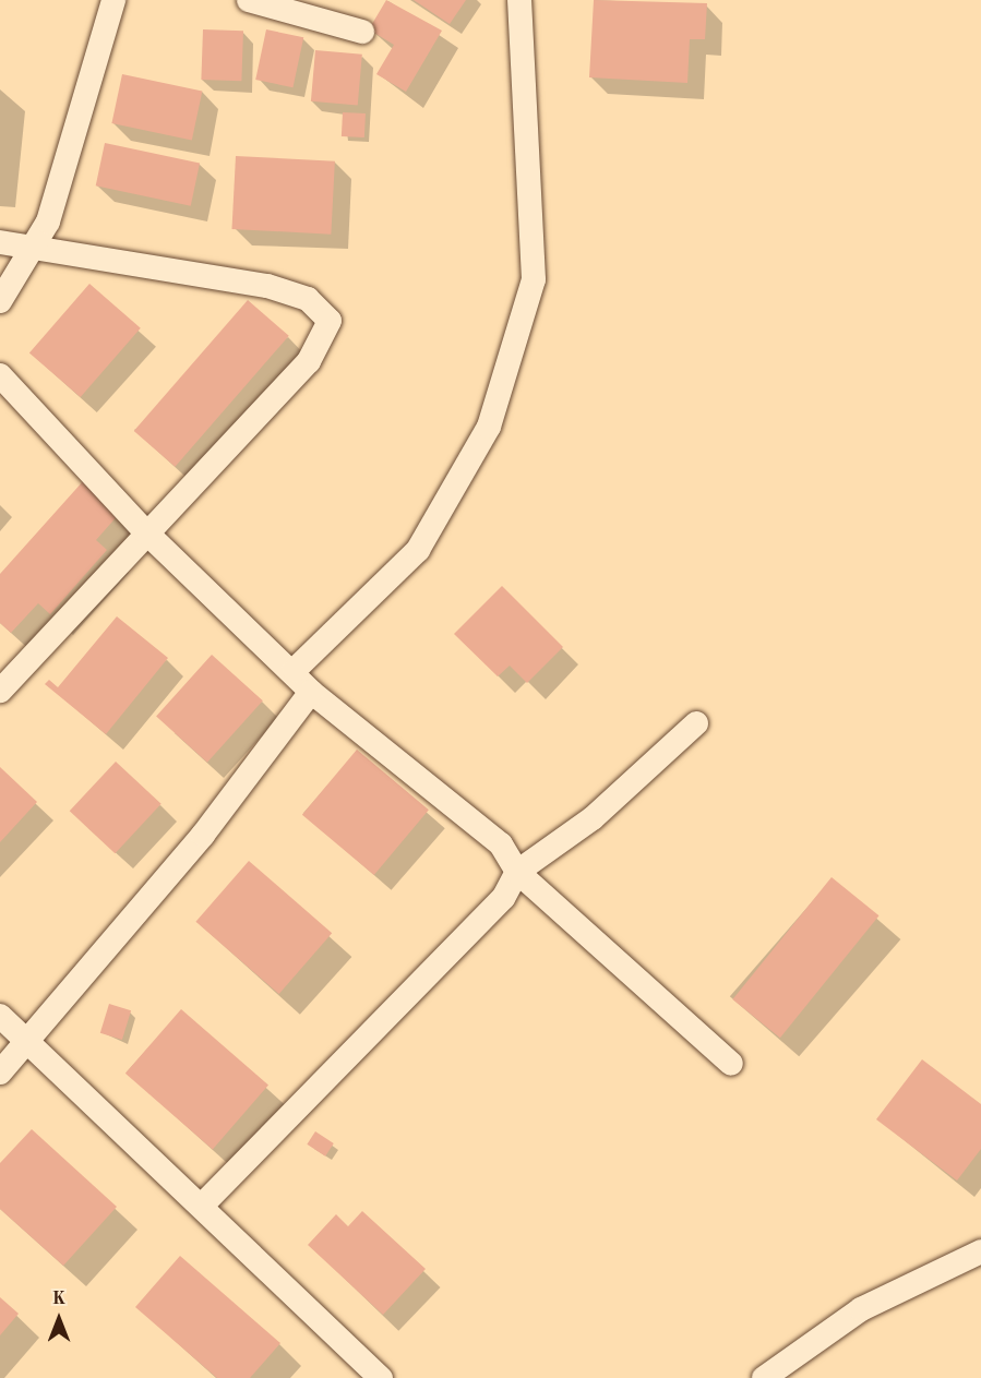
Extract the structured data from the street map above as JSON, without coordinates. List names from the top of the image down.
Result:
{
  "north": "top"
}
